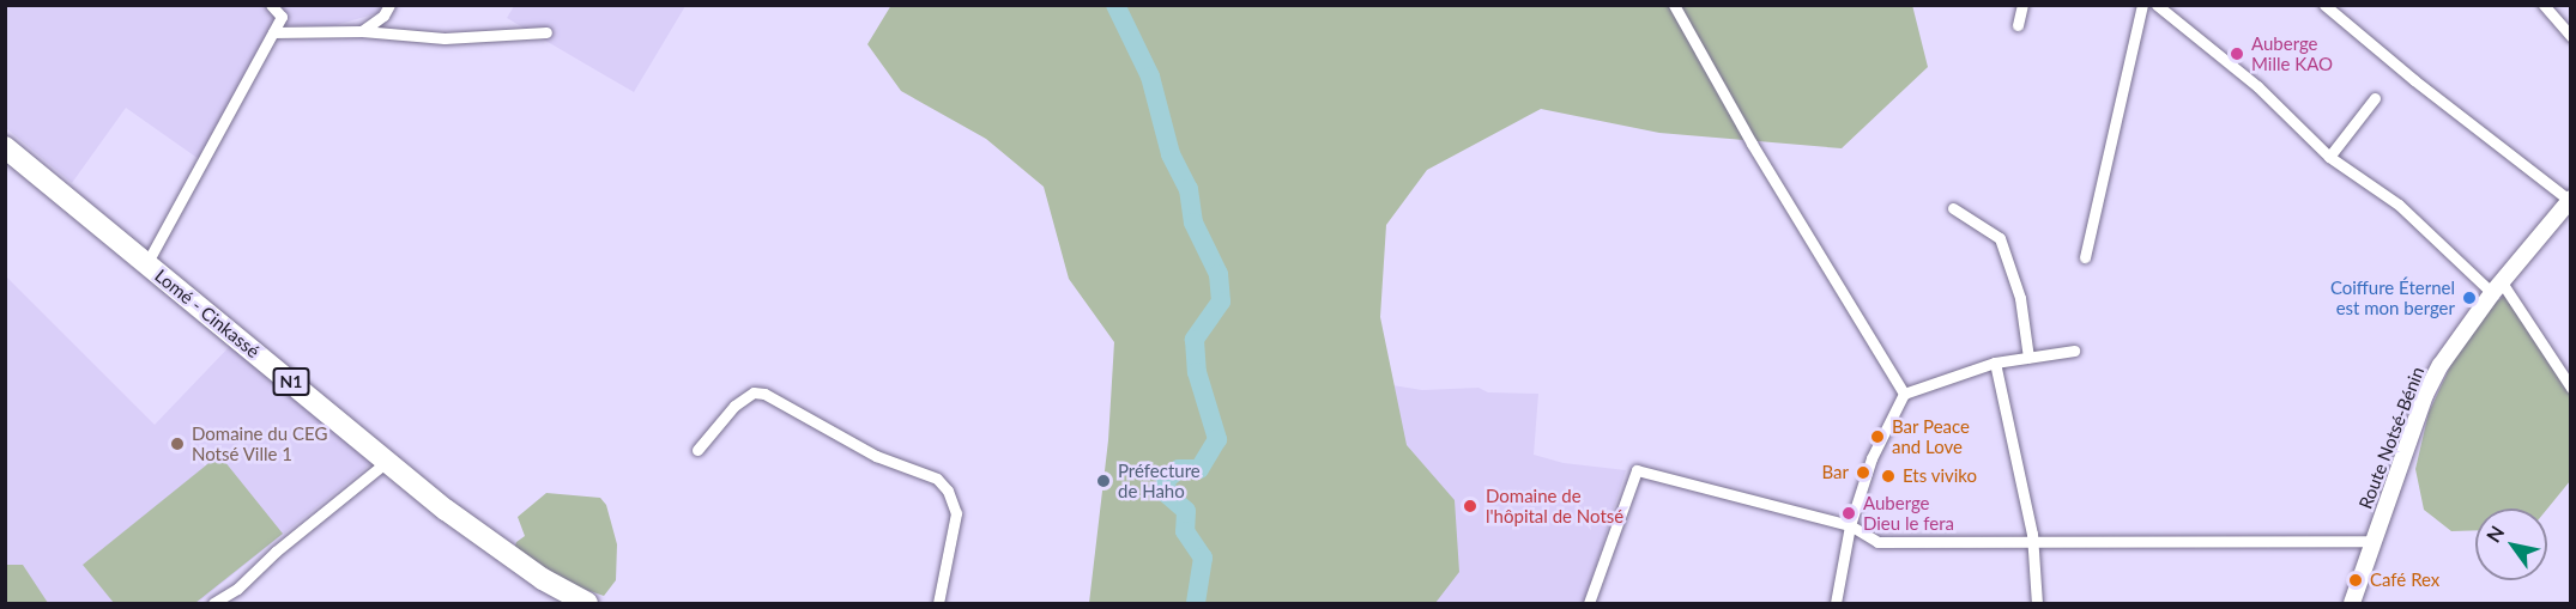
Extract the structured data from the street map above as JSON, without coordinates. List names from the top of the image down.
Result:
{
  "streets": {
    "highway": ["Lomé - Cinkassé", "N1"],
    "main road": ["Route Notsé-Bénin"]
  },
  "places": [
    "Auberge Mille KAO",
    "Coiffure Éternel est mon berger",
    "Bar Peace and Love",
    "Domaine du CEG Notsé Ville 1",
    "Bar",
    "Ets viviko",
    "Préfecture de Haho",
    "Domaine de l'hôpital de Notsé",
    "Auberge Dieu le fera",
    "Café Rex"
  ],
  "north": "top left"
}
